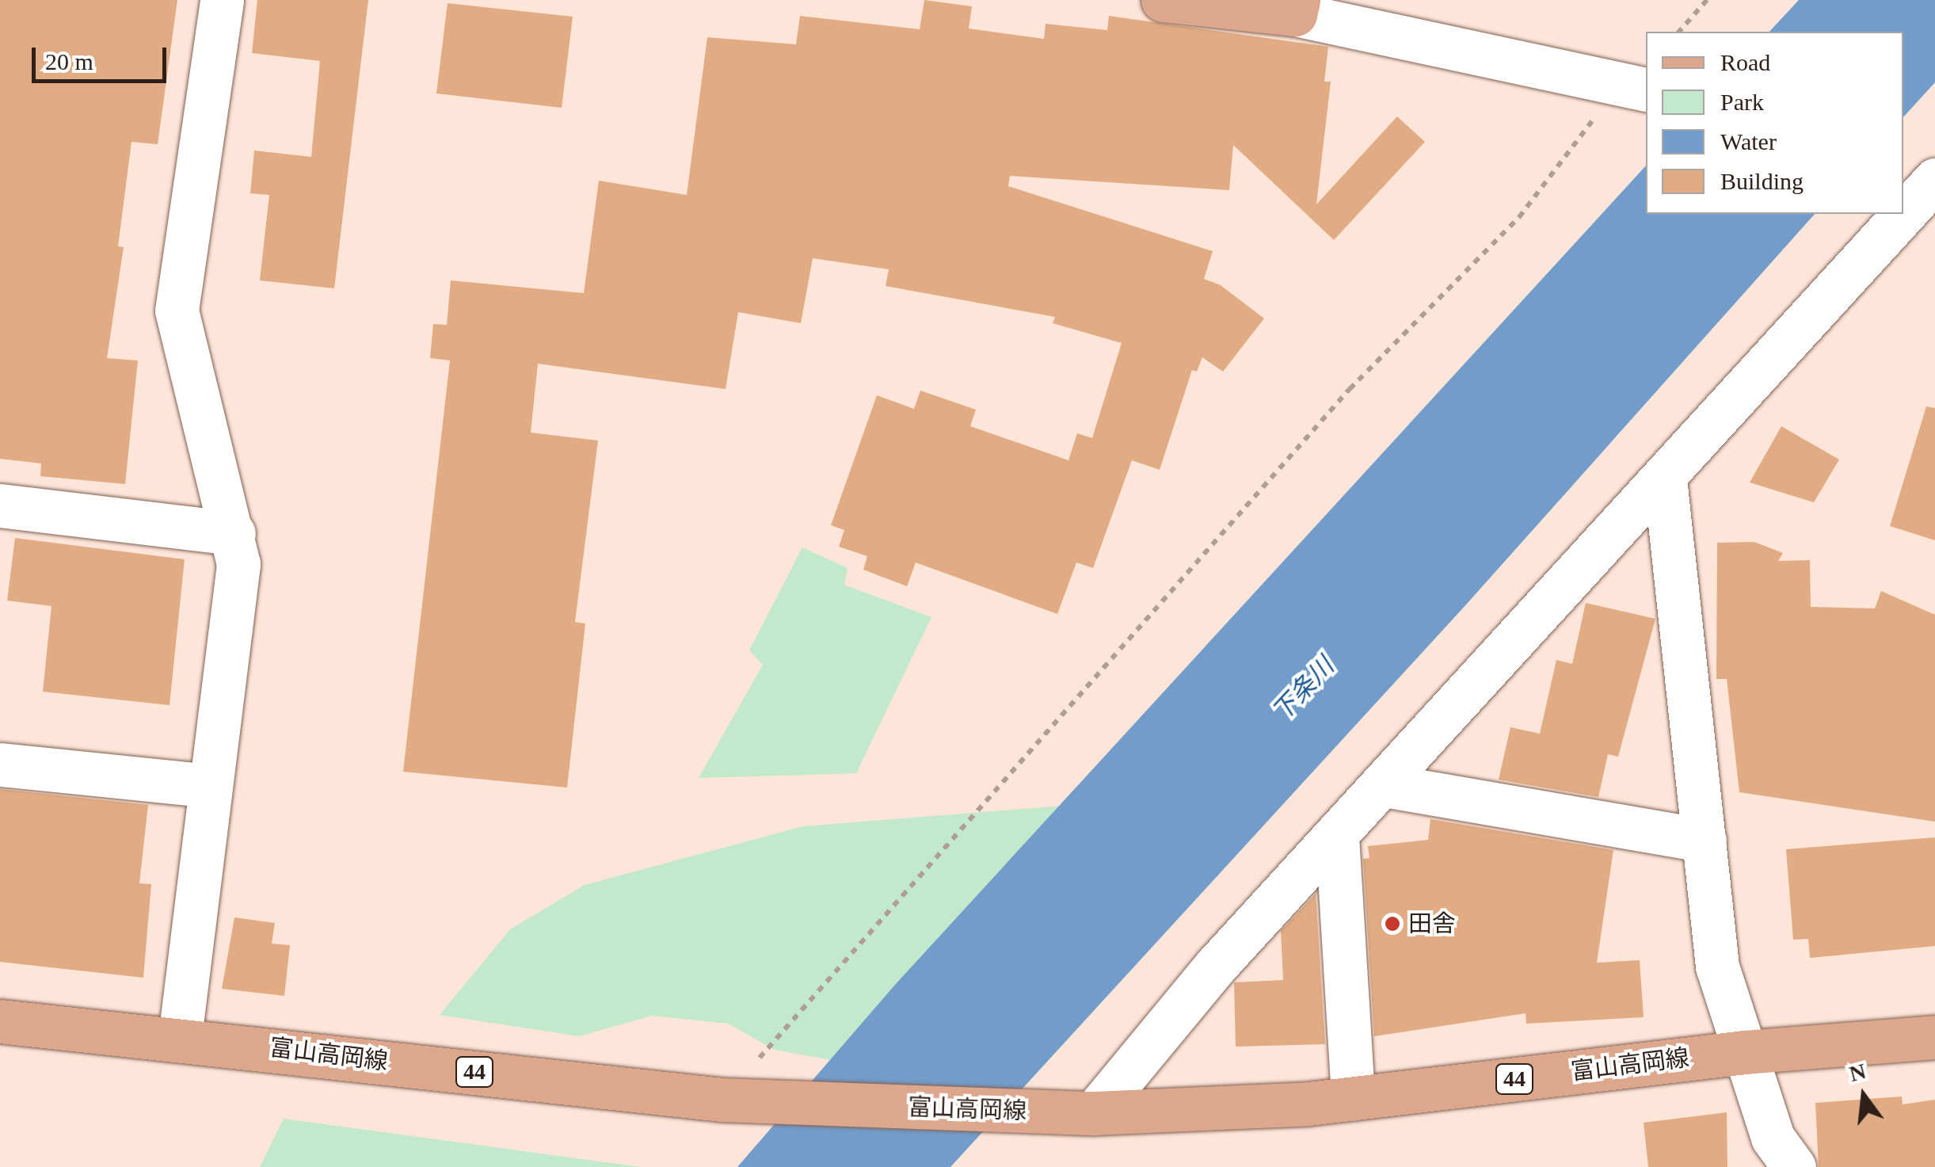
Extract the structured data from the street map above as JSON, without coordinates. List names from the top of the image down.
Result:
{
  "streets": {
    "main road": ["富山高岡線", "44"]
  },
  "water": ["下条川"],
  "places": ["田舎"],
  "legend": [
    "Road",
    "Park",
    "Water",
    "Building"
  ],
  "scale_bar": "20 m",
  "north": "top"
}
